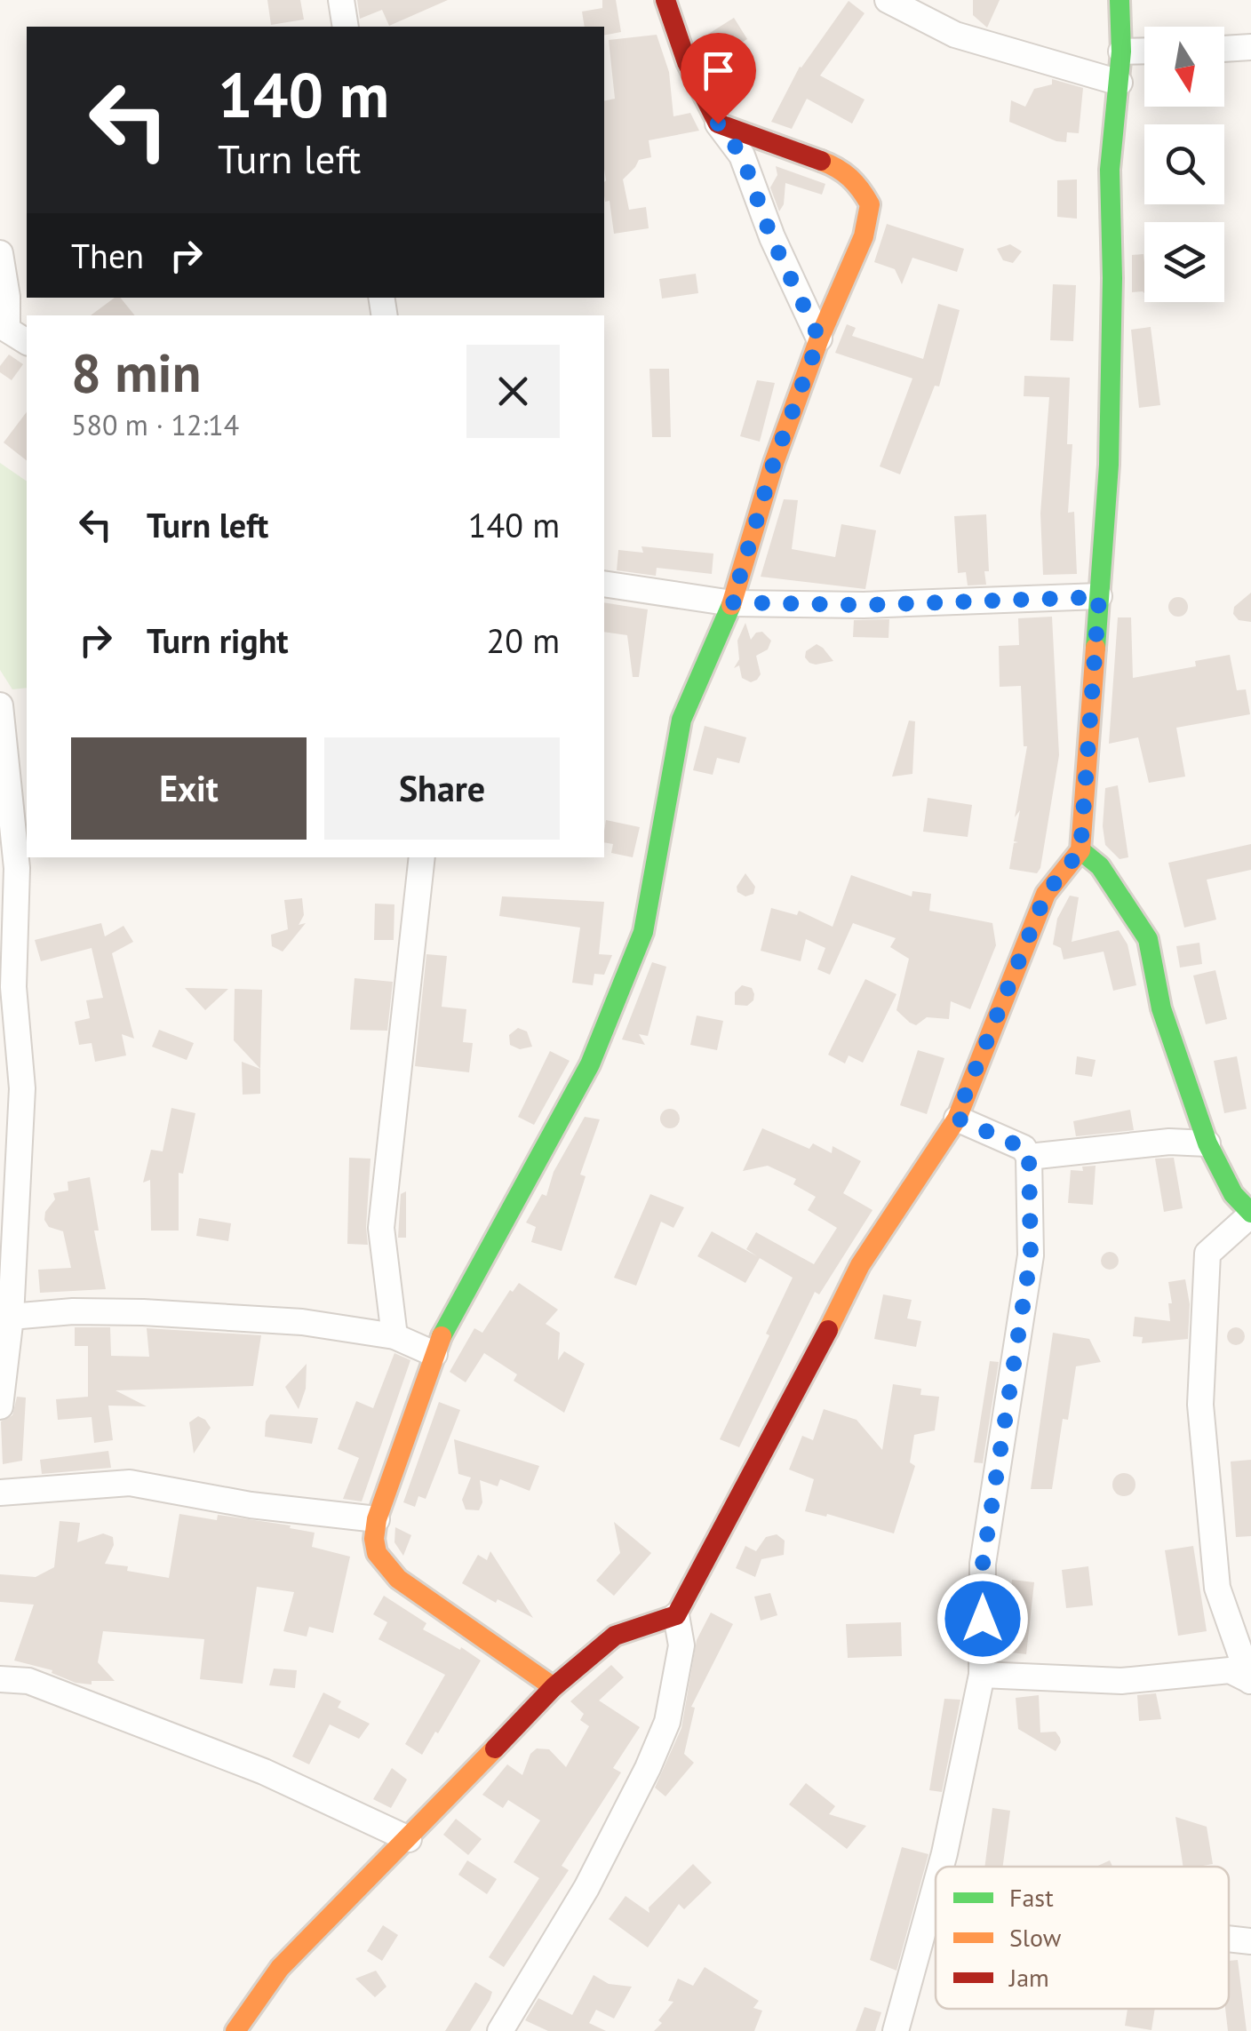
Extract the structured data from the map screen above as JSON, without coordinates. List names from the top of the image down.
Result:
{
  "legend": ["Fast", "Slow", "Jam"],
  "north": "bottom",
  "page": {
    "turn": ["140 m", "Turn left"],
    "then": "Then",
    "heading": ["8 min", "580 m · 12:14"],
    "list": [
      {
        "name": "Turn left",
        "value": "140 m"
      },
      {
        "name": "Turn right",
        "value": "20 m"
      }
    ],
    "buttons": ["Exit", "Share"]
  }
}
